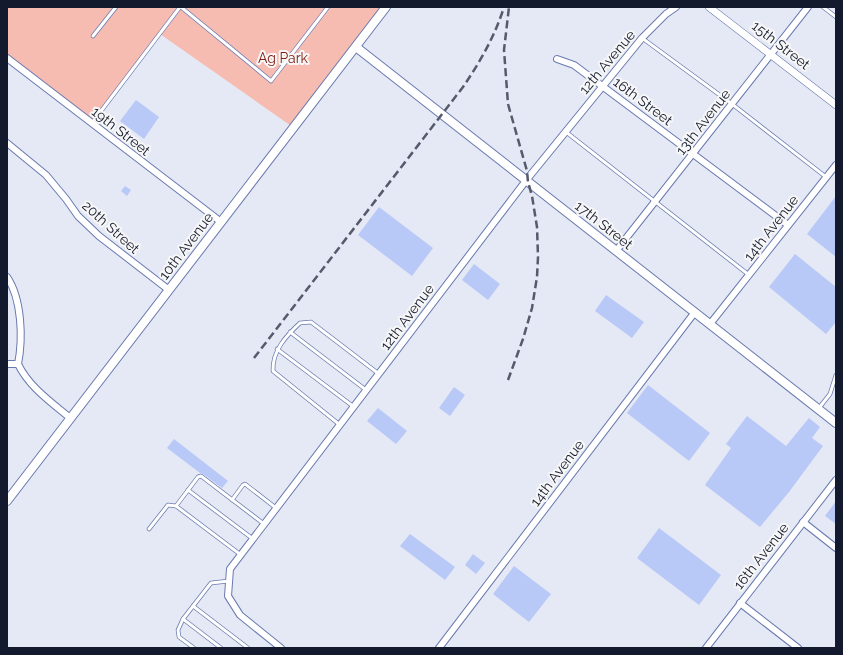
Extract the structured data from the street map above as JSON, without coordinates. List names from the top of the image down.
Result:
{
  "streets": {
    "main road": ["17th Street", "10th Avenue"],
    "street": [
      "15th Street",
      "12th Avenue",
      "16th Street",
      "13th Avenue",
      "19th Street",
      "20th Street",
      "14th Avenue",
      "16th Avenue"
    ]
  },
  "crossings": [
    ["15th Street", "13th Avenue"],
    ["12th Avenue", "16th Street"],
    ["12th Avenue", "17th Street"],
    ["16th Street", "13th Avenue"],
    ["16th Street", "14th Avenue"],
    ["13th Avenue", "17th Street"],
    ["19th Street", "10th Avenue"],
    ["17th Street", "14th Avenue"],
    ["17th Street", "10th Avenue"],
    ["20th Street", "10th Avenue"]
  ],
  "parks": ["Ag Park"]
}
